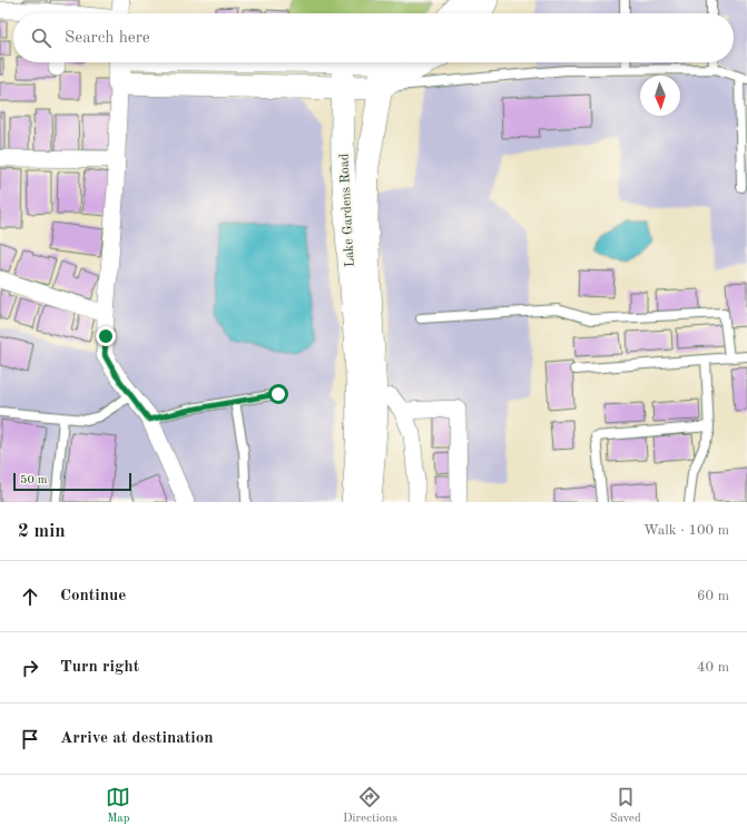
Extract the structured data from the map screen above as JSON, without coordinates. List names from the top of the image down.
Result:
{
  "streets": {
    "main road": ["Lake Gardens Road"]
  },
  "scale_bar": "50 m",
  "north": "bottom",
  "page": {
    "search": "Search here",
    "scale": "50 m",
    "heading": ["2 min", "Walk · 100 m"],
    "list": [
      ["Continue", "60 m"],
      ["Turn right", "40 m"],
      "Arrive at destination"
    ],
    "nav": ["Map", "Directions", "Saved"]
  }
}
